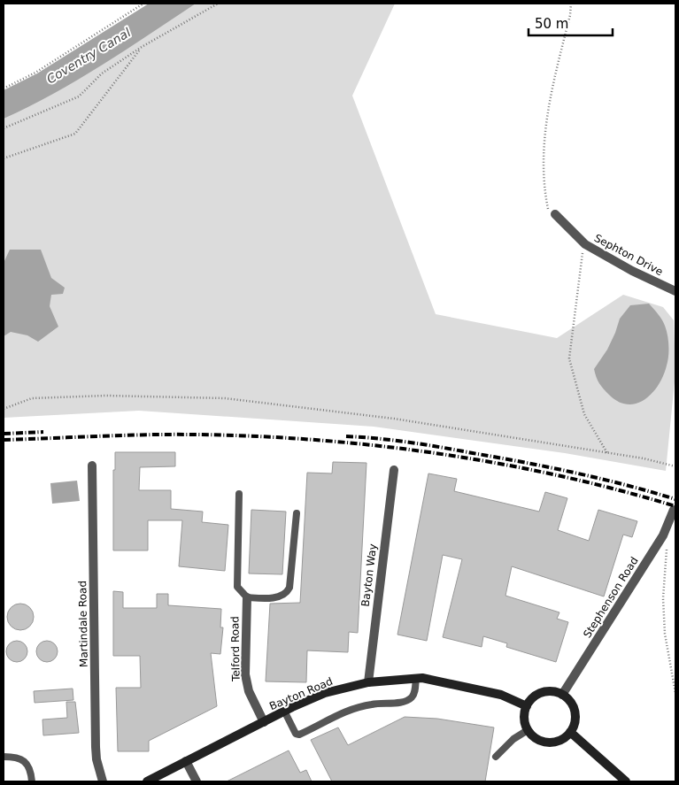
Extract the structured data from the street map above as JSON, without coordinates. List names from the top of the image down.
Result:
{
  "streets": {
    "street": [
      "Sephton Drive",
      "Bayton Way",
      "Stephenson Road",
      "Martindale Road",
      "Telford Road",
      "Bayton Road"
    ]
  },
  "crossings": [
    ["Bayton Way", "Bayton Road"],
    ["Stephenson Road", "Bayton Road"],
    ["Telford Road", "Bayton Road"]
  ],
  "water": ["Coventry Canal"],
  "scale_bar": "50 m"
}
